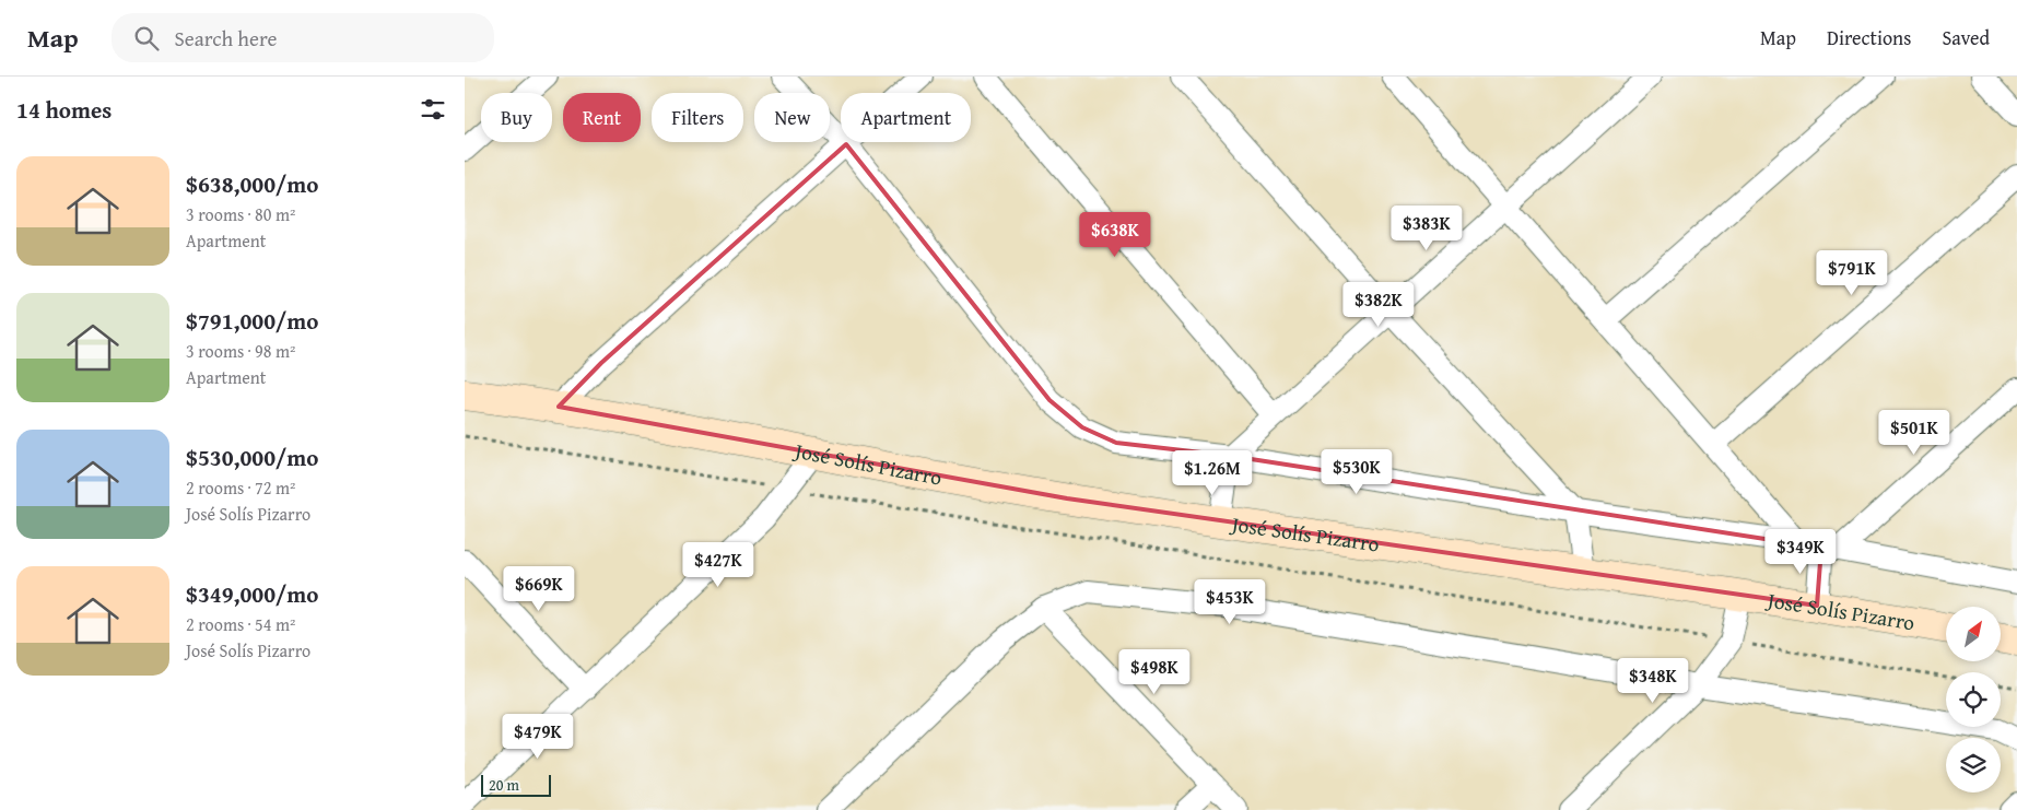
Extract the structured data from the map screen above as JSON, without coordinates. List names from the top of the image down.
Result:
{
  "streets": {
    "main road": ["José Solís Pizarro"]
  },
  "scale_bar": "20 m",
  "north": "top right",
  "page": {
    "header": "Map",
    "search": "Search here",
    "nav": ["Map", "Directions", "Saved"],
    "heading": "14 homes",
    "chip": [
      "Buy",
      "Rent",
      "Filters",
      "New",
      "Apartment"
    ],
    "list": [
      {
        "name": "$638,000/mo",
        "note": "3 rooms · 80 m² · Apartment"
      },
      {
        "name": "$791,000/mo",
        "note": "3 rooms · 98 m² · Apartment"
      },
      {
        "name": "$530,000/mo",
        "note": "2 rooms · 72 m² · José Solís Pizarro"
      },
      {
        "name": "$349,000/mo",
        "note": "2 rooms · 54 m² · José Solís Pizarro"
      }
    ],
    "price": [
      "$383K",
      "$638K",
      "$791K",
      "$382K",
      "$501K",
      "$530K",
      "$1.26M",
      "$349K",
      "$427K",
      "$669K",
      "$453K",
      "$498K",
      "$348K",
      "$479K"
    ],
    "scale": "20 m"
  }
}
